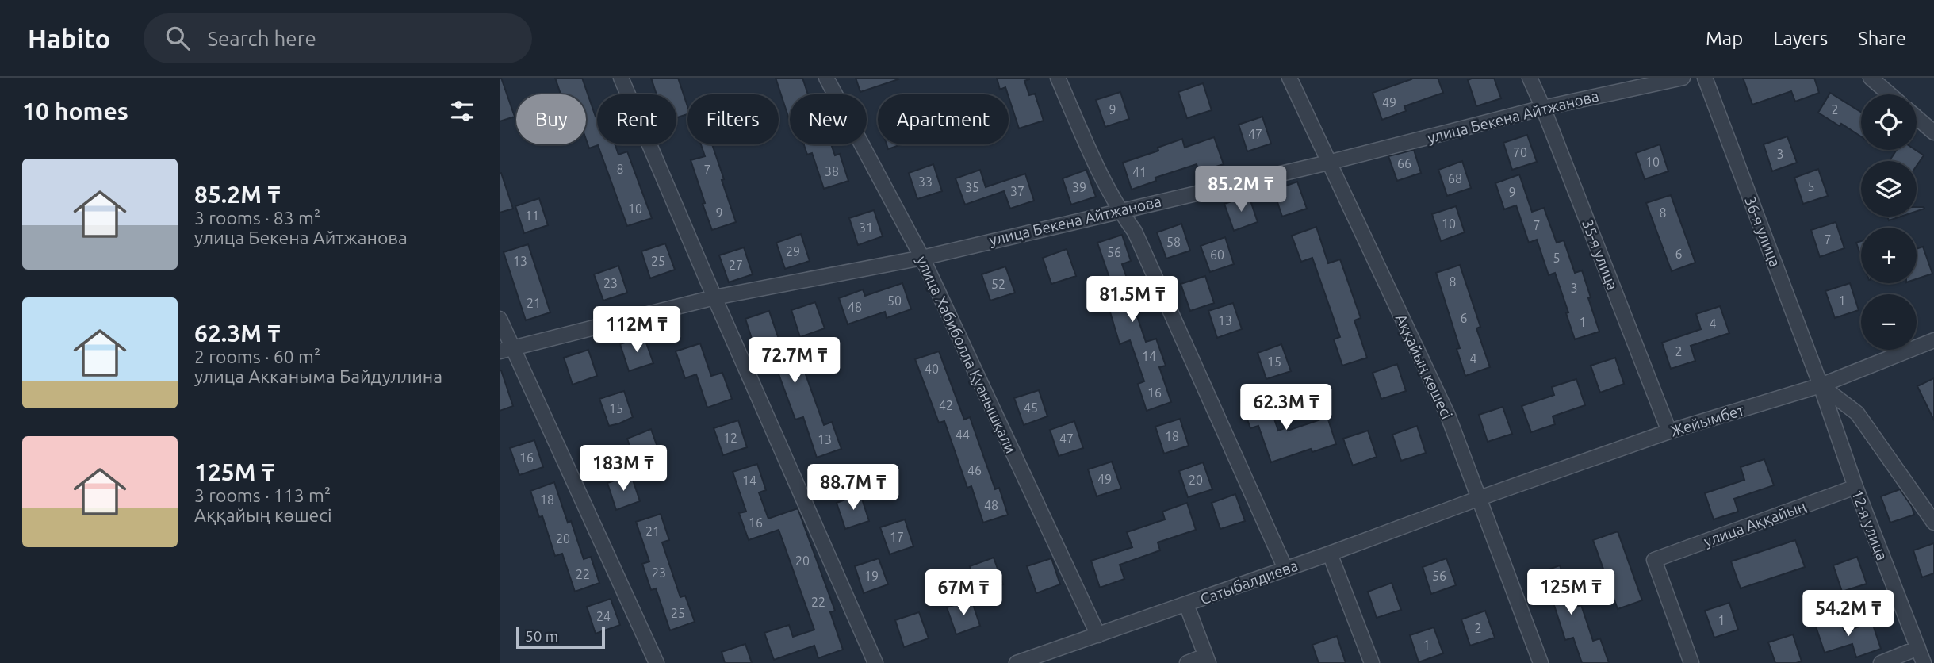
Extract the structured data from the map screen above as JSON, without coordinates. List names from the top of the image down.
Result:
{
  "streets": {
    "street": [
      "улица Бекена Айтжанова",
      "36-я улица",
      "35-я улица",
      "улица Хабиболла Қуанышқали",
      "Аққайың көшесі",
      "Жейымбет",
      "улица Аққайың",
      "12-я улица",
      "Сатыбалдиева"
    ]
  },
  "crossings": [
    ["улица Бекена Айтжанова", "35-я улица"],
    ["улица Бекена Айтжанова", "улица Хабиболла Қуанышқали"],
    ["улица Бекена Айтжанова", "Аққайың көшесі"],
    ["36-я улица", "Жейымбет"],
    ["36-я улица", "12-я улица"],
    ["35-я улица", "Жейымбет"],
    ["улица Хабиболла Қуанышқали", "Сатыбалдиева"],
    ["Аққайың көшесі", "Жейымбет"],
    ["Аққайың көшесі", "Сатыбалдиева"],
    ["Жейымбет", "12-я улица"],
    ["Жейымбет", "Сатыбалдиева"],
    ["улица Аққайың", "12-я улица"]
  ],
  "house_numbers": [
    "49",
    "9",
    "2",
    "47",
    "70",
    "3",
    "10",
    "66",
    "8",
    "7",
    "38",
    "41",
    "68",
    "33",
    "5",
    "35",
    "39",
    "37",
    "9",
    "10",
    "9",
    "8",
    "11",
    "10",
    "7",
    "31",
    "7",
    "58",
    "29",
    "56",
    "6",
    "60",
    "5",
    "13",
    "25",
    "27",
    "8",
    "23",
    "52",
    "3",
    "50",
    "1",
    "21",
    "48",
    "6",
    "13",
    "1",
    "4",
    "2",
    "14",
    "4",
    "15",
    "40",
    "16",
    "42",
    "45",
    "15",
    "44",
    "18",
    "12",
    "47",
    "13",
    "16",
    "46",
    "49",
    "20",
    "14",
    "18",
    "48",
    "16",
    "21",
    "17",
    "20",
    "20",
    "23",
    "22",
    "19",
    "56",
    "22",
    "25",
    "24",
    "1",
    "2",
    "1"
  ],
  "scale_bar": "50 m",
  "page": {
    "header": "Habito",
    "search": "Search here",
    "nav": ["Map", "Layers", "Share"],
    "heading": "10 homes",
    "map_buttons": ["+", "−"],
    "chip": [
      "Buy",
      "Rent",
      "Filters",
      "New",
      "Apartment"
    ],
    "list": [
      {
        "name": "85.2M ₸",
        "note": "3 rooms · 83 m² · улица Бекена Айтжанова"
      },
      {
        "name": "62.3M ₸",
        "note": "2 rooms · 60 m² · улица Акканыма Байдуллина"
      },
      {
        "name": "125M ₸",
        "note": "3 rooms · 113 m² · Аққайың көшесі"
      }
    ],
    "price": [
      "85.2M ₸",
      "81.5M ₸",
      "112M ₸",
      "72.7M ₸",
      "62.3M ₸",
      "183M ₸",
      "88.7M ₸",
      "125M ₸",
      "67M ₸",
      "54.2M ₸"
    ],
    "scale": "50 m"
  }
}
